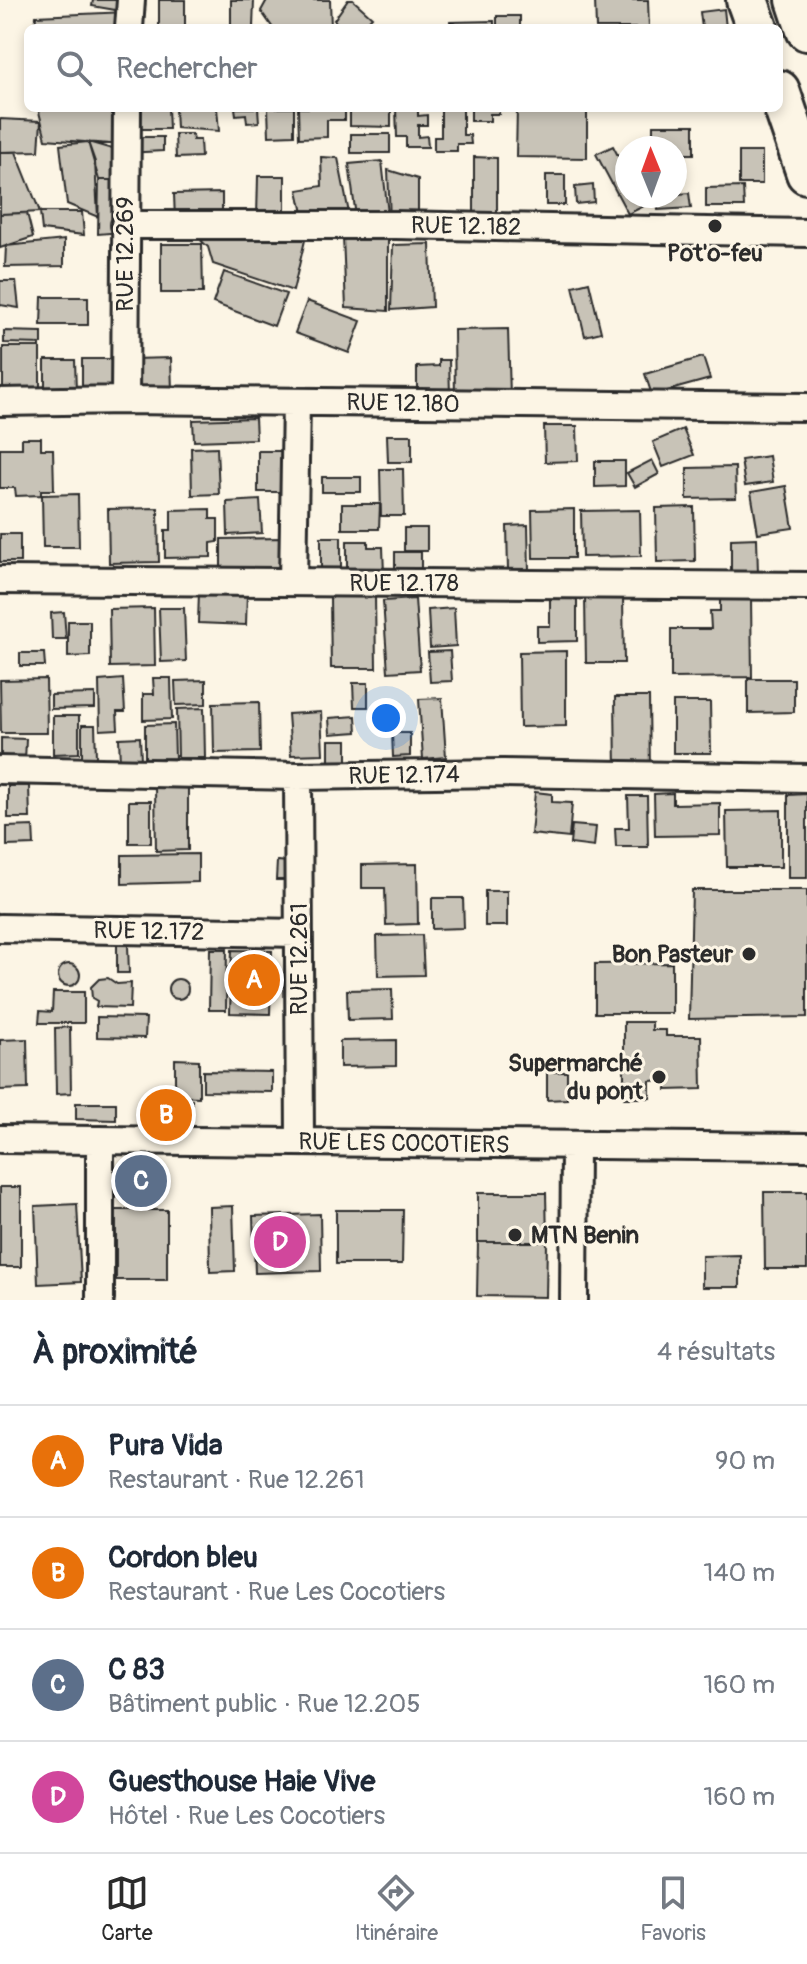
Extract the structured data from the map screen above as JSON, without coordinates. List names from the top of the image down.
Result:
{
  "streets": {
    "street": [
      "RUE 12.182",
      "RUE 12.269",
      "RUE 12.180",
      "RUE 12.178",
      "RUE 12.174",
      "RUE 12.172",
      "RUE 12.261",
      "RUE LES COCOTIERS"
    ]
  },
  "crossings": [
    ["RUE 12.182", "RUE 12.269"],
    ["RUE 12.269", "RUE 12.180"],
    ["RUE 12.174", "RUE 12.261"],
    ["RUE 12.172", "RUE 12.261"],
    ["RUE 12.261", "RUE LES COCOTIERS"]
  ],
  "places": [
    "Pot'o-feu",
    "Bon Pasteur",
    "Supermarché du pont",
    "MTN Benin"
  ],
  "north": "top",
  "page": {
    "search": "Rechercher",
    "pins": [
      "A",
      "B",
      "C",
      "D"
    ],
    "heading": ["À proximité", "4 résultats"],
    "list": [
      {
        "mark": "A",
        "name": "Pura Vida",
        "note": "Restaurant · Rue 12.261",
        "value": "90 m"
      },
      {
        "mark": "B",
        "name": "Cordon bleu",
        "note": "Restaurant · Rue Les Cocotiers",
        "value": "140 m"
      },
      {
        "mark": "C",
        "name": "C 83",
        "note": "Bâtiment public · Rue 12.205",
        "value": "160 m"
      },
      {
        "mark": "D",
        "name": "Guesthouse Haie Vive",
        "note": "Hôtel · Rue Les Cocotiers",
        "value": "160 m"
      }
    ],
    "nav": ["Carte", "Itinéraire", "Favoris"]
  }
}
